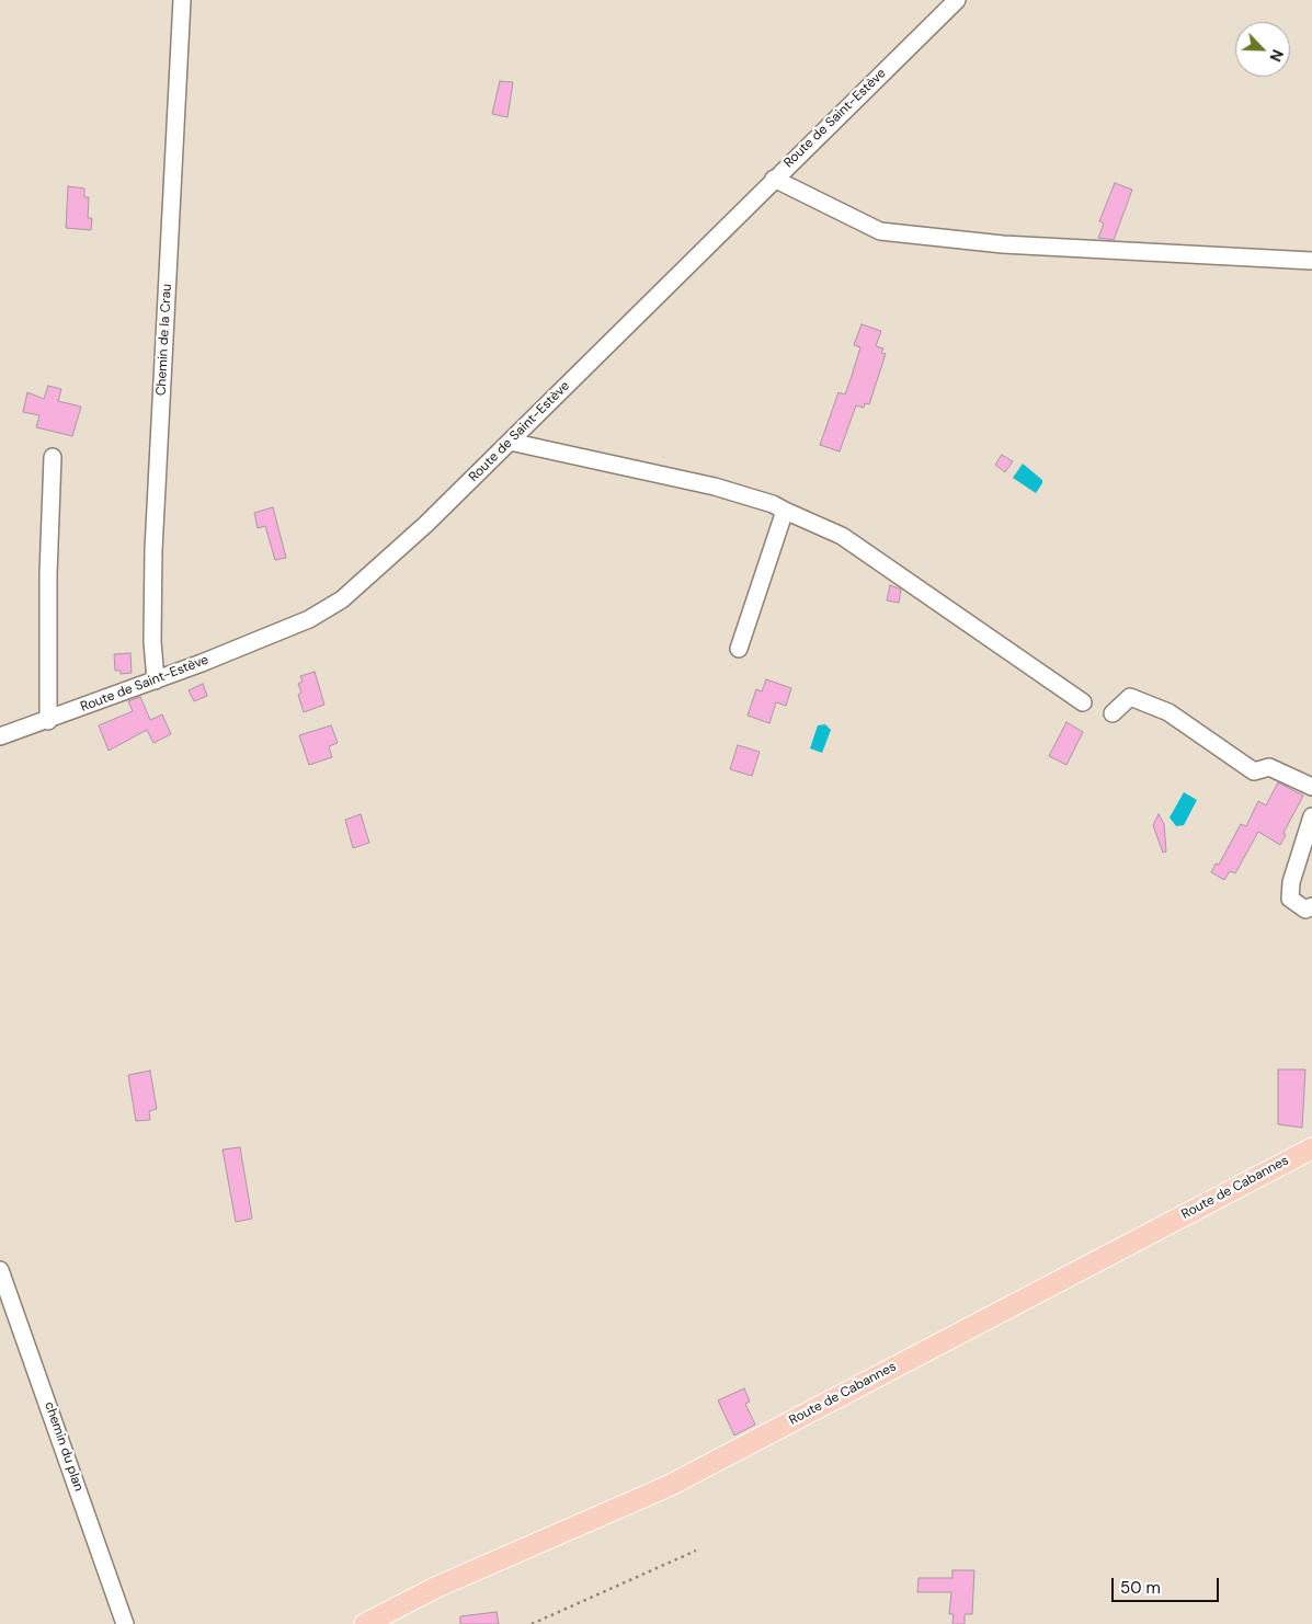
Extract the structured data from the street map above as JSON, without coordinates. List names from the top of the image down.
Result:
{
  "streets": {
    "main road": ["Route de Cabannes"],
    "street": ["Route de Saint-Estève", "Chemin de la Crau", "chemin du plan"]
  },
  "crossings": [
    ["Route de Saint-Estève", "Chemin de la Crau"]
  ],
  "scale_bar": "50 m",
  "north": "bottom right"
}
